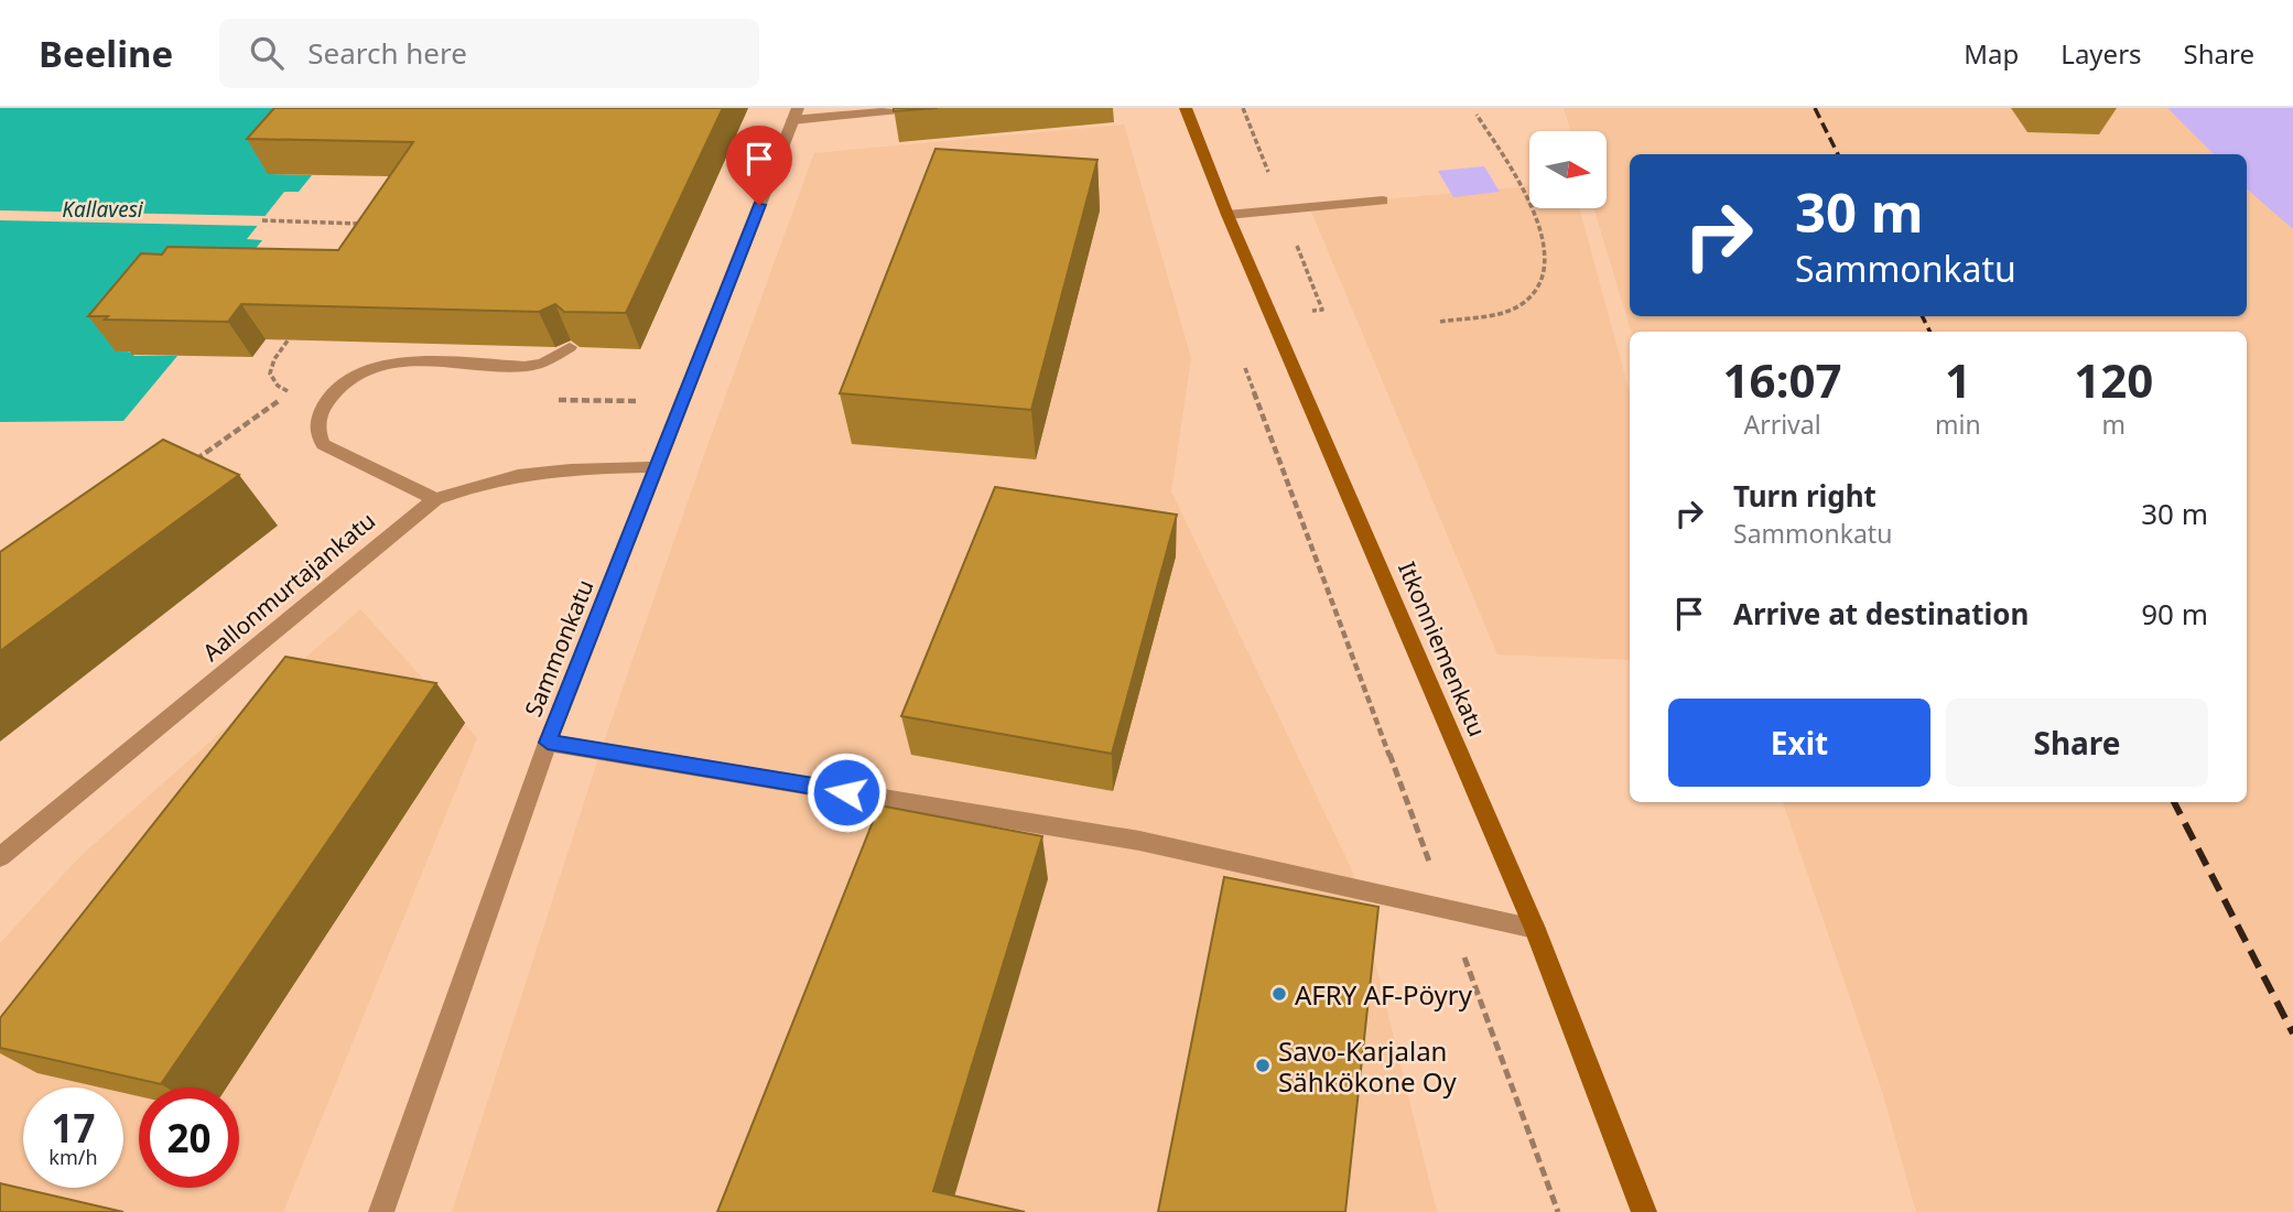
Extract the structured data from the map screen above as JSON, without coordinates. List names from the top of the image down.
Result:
{
  "streets": {
    "main road": ["Itkonniemenkatu"],
    "street": ["Aallonmurtajankatu", "Sammonkatu"]
  },
  "crossings": [
    ["Aallonmurtajankatu", "Sammonkatu"]
  ],
  "water": ["Kallavesi"],
  "places": ["AFRY AF-Pöyry", "Savo-Karjalan Sähkökone Oy"],
  "north": "right",
  "page": {
    "header": "Beeline",
    "search": "Search here",
    "nav": ["Map", "Layers", "Share"],
    "turn": ["30 m", "Sammonkatu"],
    "eta": [
      "16:07",
      "Arrival",
      "1",
      "min",
      "120",
      "m"
    ],
    "list": [
      {
        "name": "Turn right",
        "note": "Sammonkatu",
        "value": "30 m"
      },
      {
        "name": "Arrive at destination",
        "value": "90 m"
      }
    ],
    "buttons": ["Exit", "Share"],
    "speed": "17 km/h",
    "limit": "20"
  }
}
